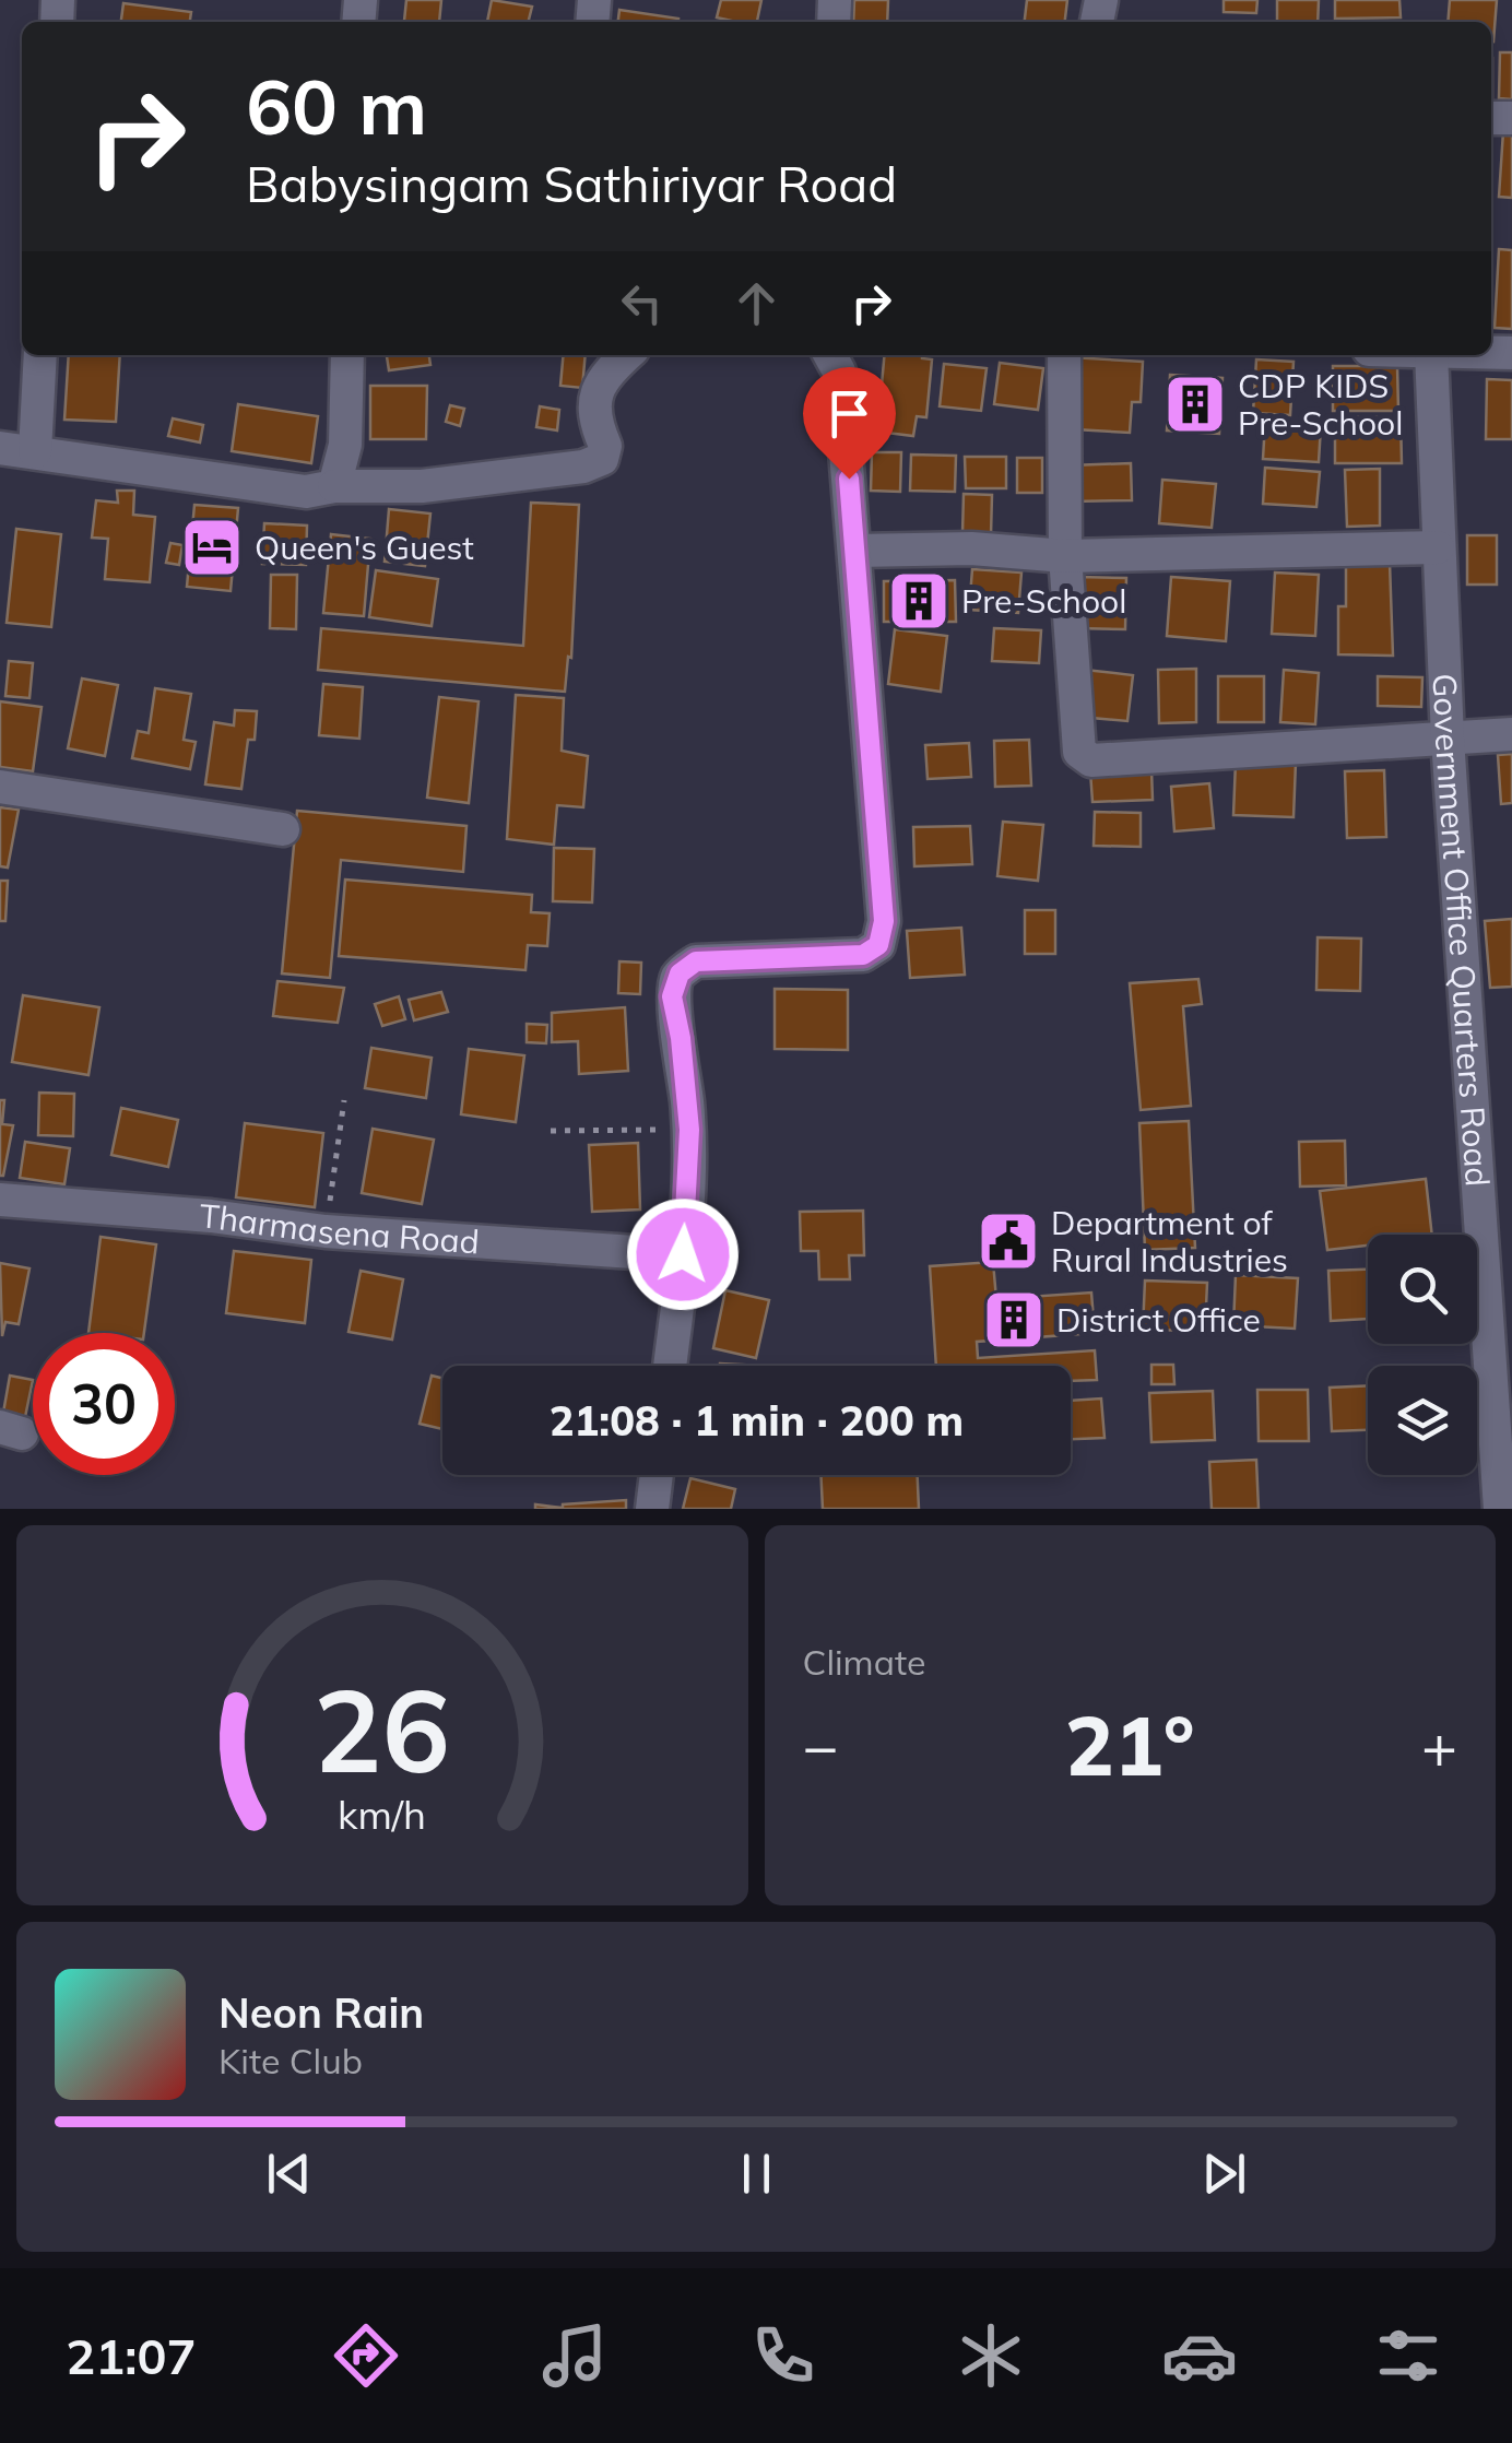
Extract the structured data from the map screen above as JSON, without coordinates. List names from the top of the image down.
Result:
{
  "streets": {
    "street": ["Government Office Quarters Road", "Tharmasena Road"]
  },
  "places": {
    "building": ["CDP KIDS Pre-School", "Pre-School", "District Office"],
    "hotel": ["Queen's Guest"],
    "public building": ["Department of Rural Industries"]
  },
  "page": {
    "turn": ["60 m", "Babysingam Sathiriyar Road"],
    "limit": "30",
    "trip": "21:08 · 1 min · 200 m",
    "tile": "Climate",
    "heat": ["−", "21°", "+"],
    "song": ["Neon Rain", "Kite Club"],
    "tabs": "21:07",
    "gauge": ["26", "km/h"]
  }
}
